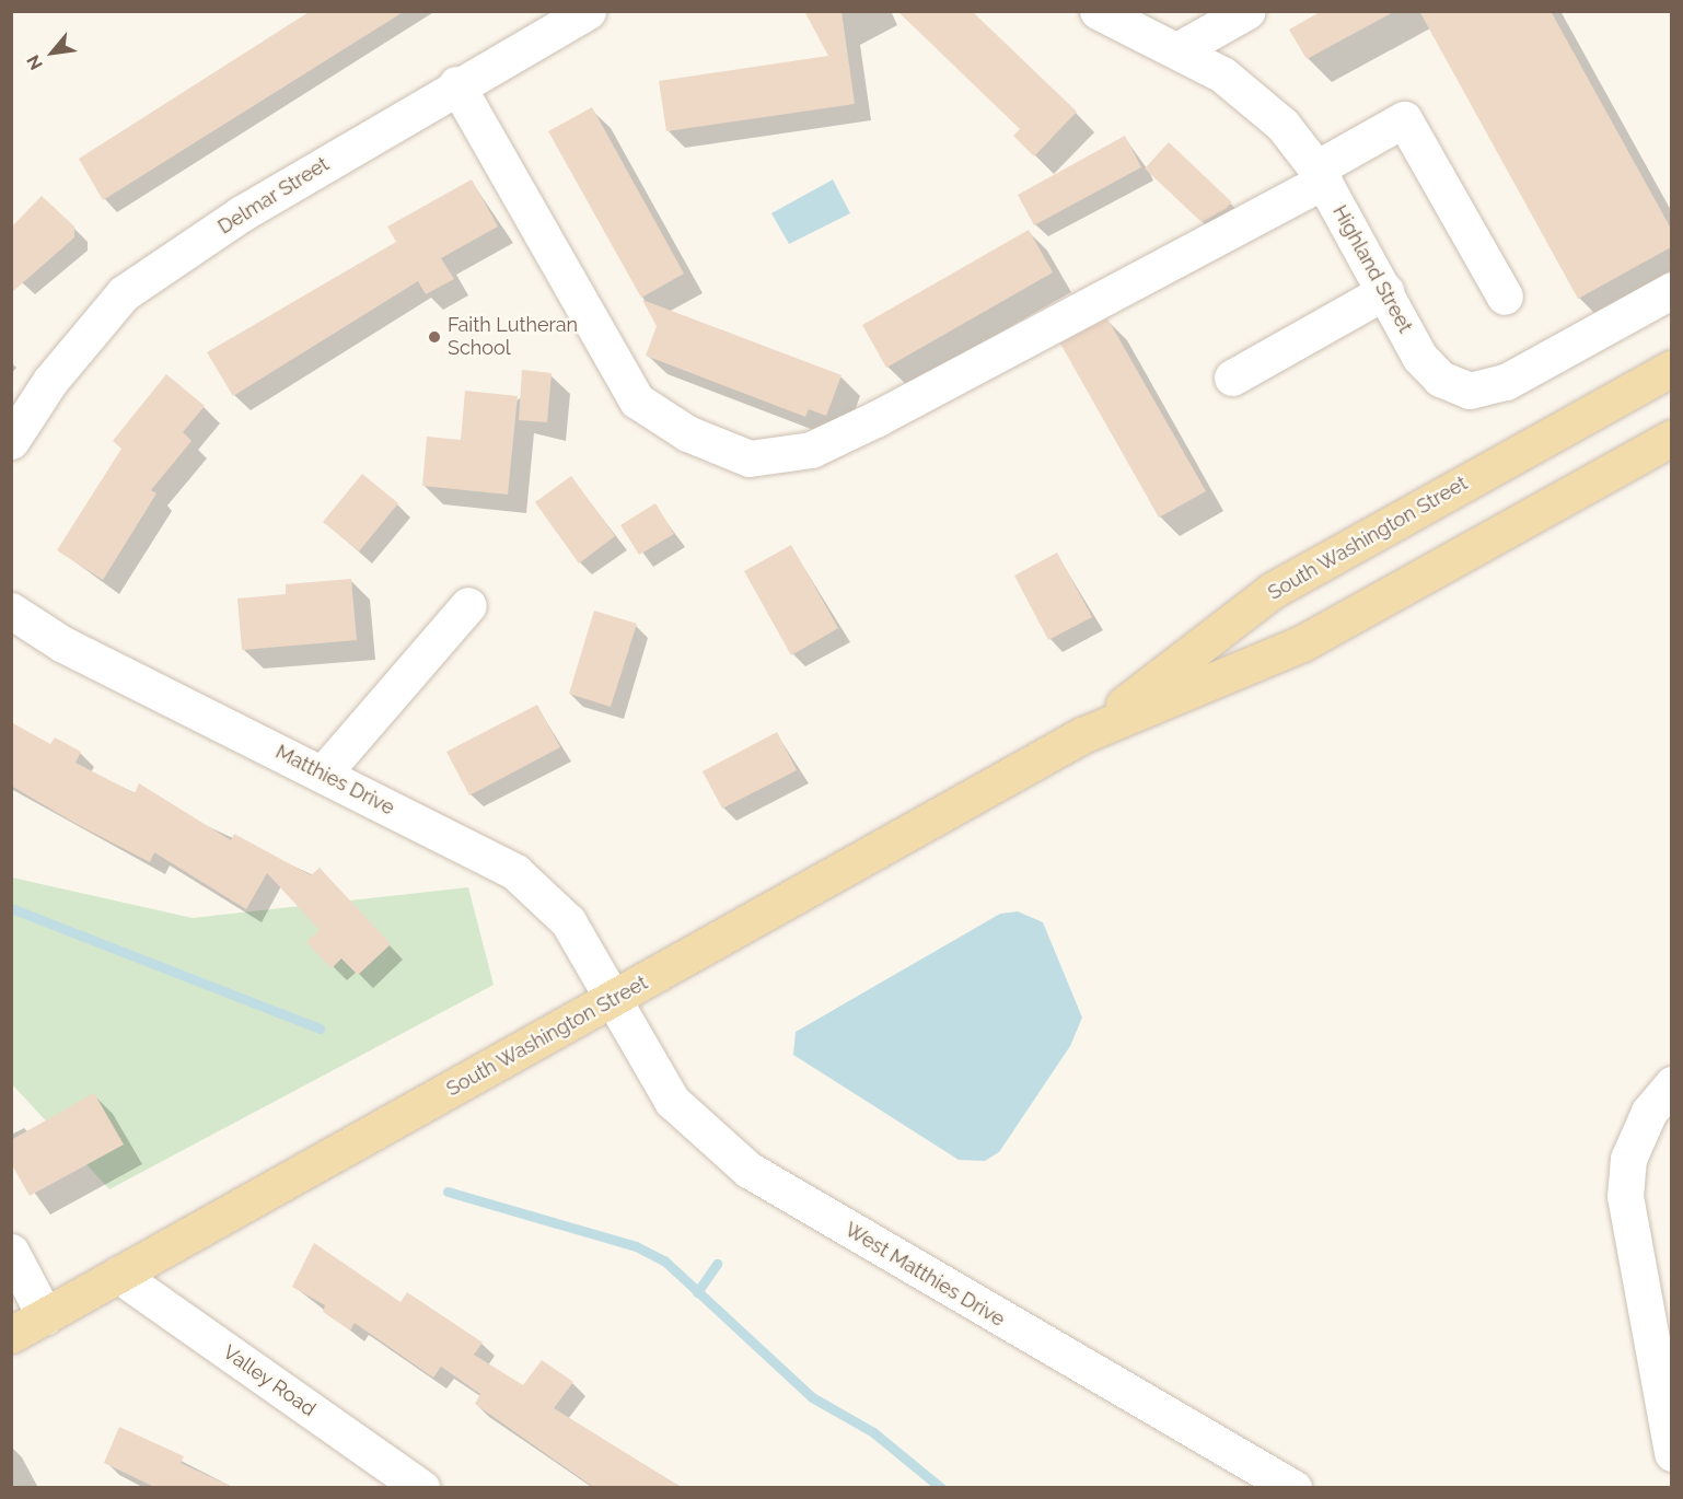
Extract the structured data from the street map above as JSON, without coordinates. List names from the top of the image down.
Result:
{
  "streets": {
    "main road": ["South Washington Street"],
    "street": [
      "Delmar Street",
      "Highland Street",
      "Matthies Drive",
      "West Matthies Drive",
      "Valley Road"
    ]
  },
  "crossings": [
    ["South Washington Street", "Matthies Drive"],
    ["South Washington Street", "West Matthies Drive"],
    ["South Washington Street", "Valley Road"],
    ["Matthies Drive", "West Matthies Drive"]
  ],
  "places": ["Faith Lutheran School"],
  "north": "bottom left"
}
